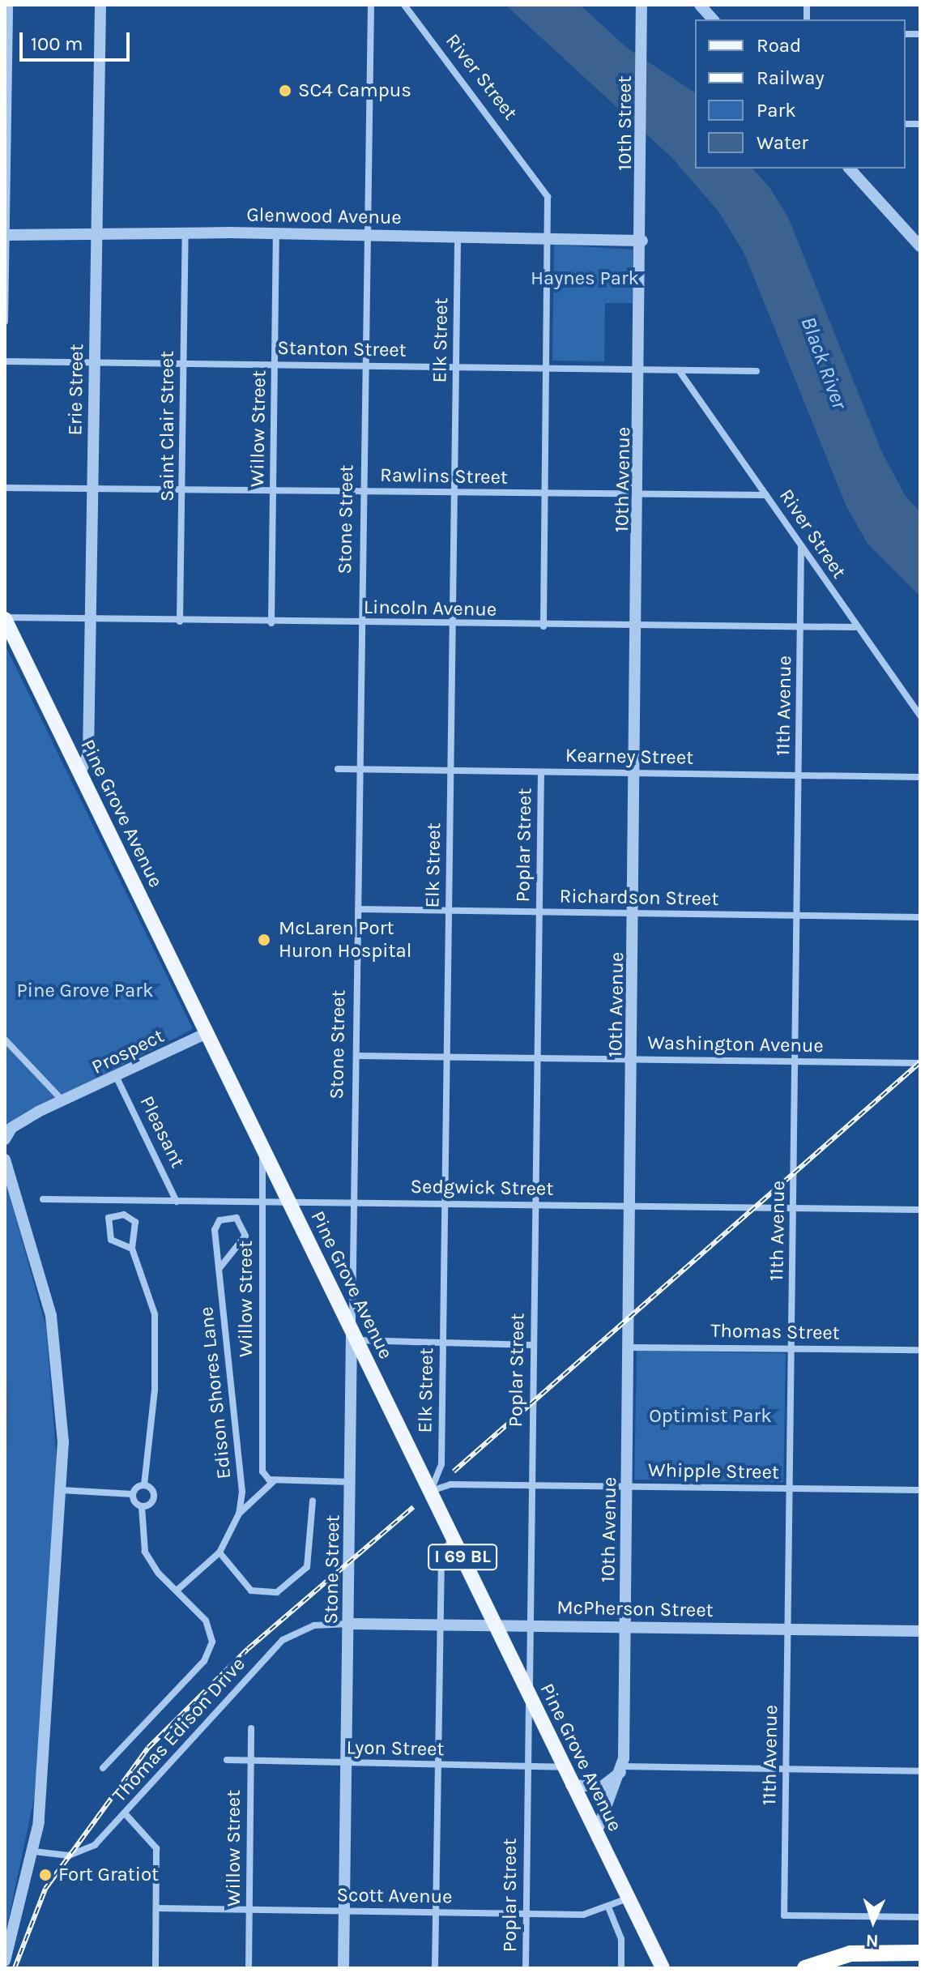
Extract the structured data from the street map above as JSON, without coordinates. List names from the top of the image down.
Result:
{
  "streets": {
    "main road": ["Pine Grove Avenue", "I 69 BL"],
    "street": [
      "River Street",
      "10th Street",
      "Glenwood Avenue",
      "Elk Street",
      "Stanton Street",
      "Erie Street",
      "Saint Clair Street",
      "Willow Street",
      "Rawlins Street",
      "10th Avenue",
      "Stone Street",
      "Lincoln Avenue",
      "11th Avenue",
      "Kearney Street",
      "Poplar Street",
      "Richardson Street",
      "Washington Avenue",
      "Prospect",
      "Pleasant",
      "Sedgwick Street",
      "Thomas Street",
      "Edison Shores Lane",
      "Whipple Street",
      "McPherson Street",
      "Thomas Edison Drive",
      "Lyon Street",
      "Scott Avenue"
    ]
  },
  "crossings": [
    ["River Street", "Glenwood Avenue"],
    ["River Street", "Stanton Street"],
    ["River Street", "Rawlins Street"],
    ["River Street", "Lincoln Avenue"],
    ["River Street", "11th Avenue"],
    ["10th Street", "Glenwood Avenue"],
    ["10th Street", "10th Avenue"],
    ["Glenwood Avenue", "Elk Street"],
    ["Glenwood Avenue", "Erie Street"],
    ["Glenwood Avenue", "Saint Clair Street"],
    ["Glenwood Avenue", "Willow Street"],
    ["Glenwood Avenue", "10th Avenue"],
    ["Glenwood Avenue", "Stone Street"],
    ["Elk Street", "Stanton Street"],
    ["Elk Street", "Rawlins Street"],
    ["Elk Street", "Lincoln Avenue"],
    ["Elk Street", "Kearney Street"],
    ["Elk Street", "Pine Grove Avenue"],
    ["Elk Street", "Richardson Street"],
    ["Elk Street", "Washington Avenue"],
    ["Elk Street", "Sedgwick Street"],
    ["Elk Street", "Whipple Street"],
    ["Stanton Street", "Erie Street"],
    ["Stanton Street", "Saint Clair Street"],
    ["Stanton Street", "Willow Street"],
    ["Stanton Street", "10th Avenue"],
    ["Stanton Street", "Stone Street"],
    ["Erie Street", "Rawlins Street"],
    ["Erie Street", "Lincoln Avenue"],
    ["Erie Street", "Pine Grove Avenue"],
    ["Saint Clair Street", "Rawlins Street"],
    ["Saint Clair Street", "Lincoln Avenue"],
    ["Willow Street", "Rawlins Street"],
    ["Willow Street", "Lincoln Avenue"],
    ["Willow Street", "Pine Grove Avenue"],
    ["Willow Street", "Sedgwick Street"],
    ["Willow Street", "Edison Shores Lane"],
    ["Willow Street", "Lyon Street"],
    ["Willow Street", "Scott Avenue"],
    ["Rawlins Street", "10th Avenue"],
    ["Rawlins Street", "Stone Street"],
    ["10th Avenue", "Lincoln Avenue"],
    ["10th Avenue", "Kearney Street"],
    ["10th Avenue", "Pine Grove Avenue"],
    ["10th Avenue", "Richardson Street"],
    ["10th Avenue", "Washington Avenue"],
    ["10th Avenue", "Sedgwick Street"],
    ["10th Avenue", "Thomas Street"],
    ["10th Avenue", "Whipple Street"],
    ["10th Avenue", "McPherson Street"],
    ["Stone Street", "Lincoln Avenue"],
    ["Stone Street", "Kearney Street"],
    ["Stone Street", "Pine Grove Avenue"],
    ["Stone Street", "Richardson Street"],
    ["Stone Street", "Washington Avenue"],
    ["Stone Street", "Sedgwick Street"],
    ["Stone Street", "McPherson Street"],
    ["Stone Street", "Thomas Edison Drive"],
    ["Stone Street", "Lyon Street"],
    ["Stone Street", "Scott Avenue"],
    ["Lincoln Avenue", "11th Avenue"],
    ["Lincoln Avenue", "Pine Grove Avenue"],
    ["11th Avenue", "Kearney Street"],
    ["11th Avenue", "Richardson Street"],
    ["11th Avenue", "Washington Avenue"],
    ["11th Avenue", "Sedgwick Street"],
    ["11th Avenue", "Thomas Street"],
    ["11th Avenue", "Whipple Street"],
    ["11th Avenue", "McPherson Street"],
    ["Kearney Street", "Poplar Street"],
    ["Pine Grove Avenue", "Poplar Street"],
    ["Pine Grove Avenue", "Prospect"],
    ["Pine Grove Avenue", "Sedgwick Street"],
    ["Pine Grove Avenue", "Whipple Street"],
    ["Pine Grove Avenue", "McPherson Street"],
    ["Pine Grove Avenue", "Lyon Street"],
    ["Pine Grove Avenue", "Scott Avenue"],
    ["Poplar Street", "Richardson Street"],
    ["Poplar Street", "Washington Avenue"],
    ["Poplar Street", "Sedgwick Street"],
    ["Poplar Street", "Whipple Street"],
    ["Poplar Street", "McPherson Street"],
    ["Poplar Street", "Lyon Street"],
    ["Poplar Street", "Scott Avenue"],
    ["Prospect", "Pleasant"],
    ["Pleasant", "Sedgwick Street"],
    ["McPherson Street", "Thomas Edison Drive"]
  ],
  "water": ["Black River"],
  "parks": ["Haynes Park", "Pine Grove Park", "Optimist Park"],
  "places": ["SC4 Campus", "McLaren Port Huron Hospital", "Fort Gratiot"],
  "legend": [
    "Road",
    "Railway",
    "Park",
    "Water"
  ],
  "scale_bar": "100 m",
  "north": "bottom"
}
